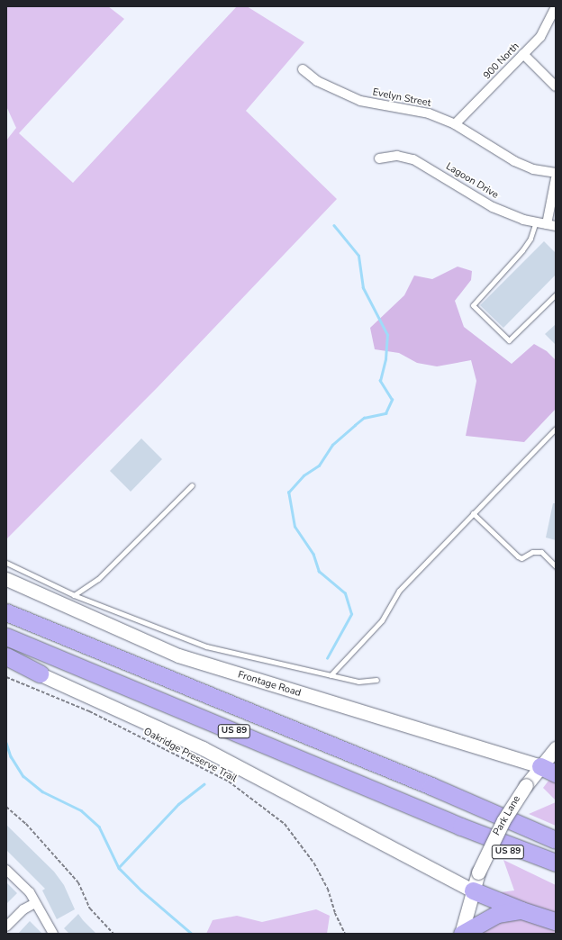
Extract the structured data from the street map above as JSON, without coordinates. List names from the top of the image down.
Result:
{
  "streets": {
    "highway": ["US 89"],
    "main road": ["Frontage Road", "Park Lane"],
    "street": ["900 North", "Evelyn Street", "Lagoon Drive"],
    "path": ["Oakridge Preserve Trail"]
  },
  "crossings": [
    ["900 North", "Evelyn Street"],
    ["Frontage Road", "Park Lane"]
  ]
}
